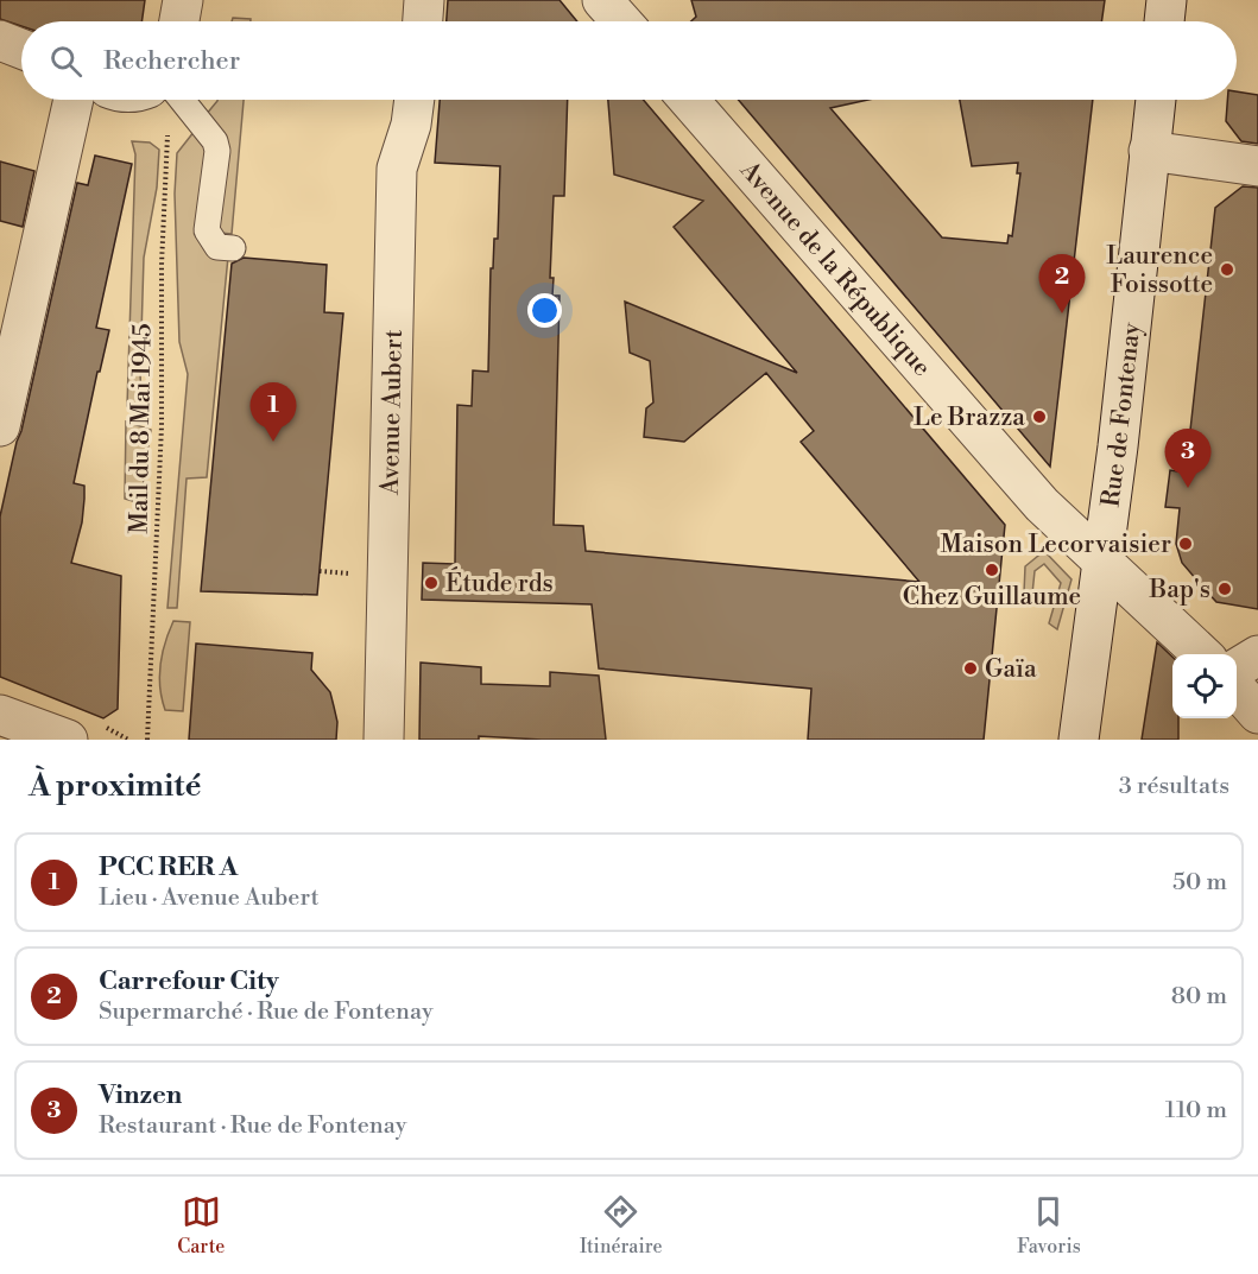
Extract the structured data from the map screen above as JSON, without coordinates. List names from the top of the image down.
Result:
{
  "streets": {
    "street": ["Avenue de la République", "Avenue Aubert", "Rue de Fontenay"],
    "path": ["Mail du 8 Mai 1945"]
  },
  "crossings": [
    ["Avenue de la République", "Rue de Fontenay"]
  ],
  "places": [
    "Laurence Foissotte",
    "Le Brazza",
    "Maison Lecorvaisier",
    "Chez Guillaume",
    "Étude rds",
    "Bap's",
    "Gaïa"
  ],
  "page": {
    "search": "Rechercher",
    "pins": ["2", "1", "3"],
    "heading": ["À proximité", "3 résultats"],
    "list": [
      {
        "mark": "1",
        "name": "PCC RER A",
        "note": "Lieu · Avenue Aubert",
        "value": "50 m"
      },
      {
        "mark": "2",
        "name": "Carrefour City",
        "note": "Supermarché · Rue de Fontenay",
        "value": "80 m"
      },
      {
        "mark": "3",
        "name": "Vinzen",
        "note": "Restaurant · Rue de Fontenay",
        "value": "110 m"
      }
    ],
    "nav": ["Carte", "Itinéraire", "Favoris"]
  }
}
